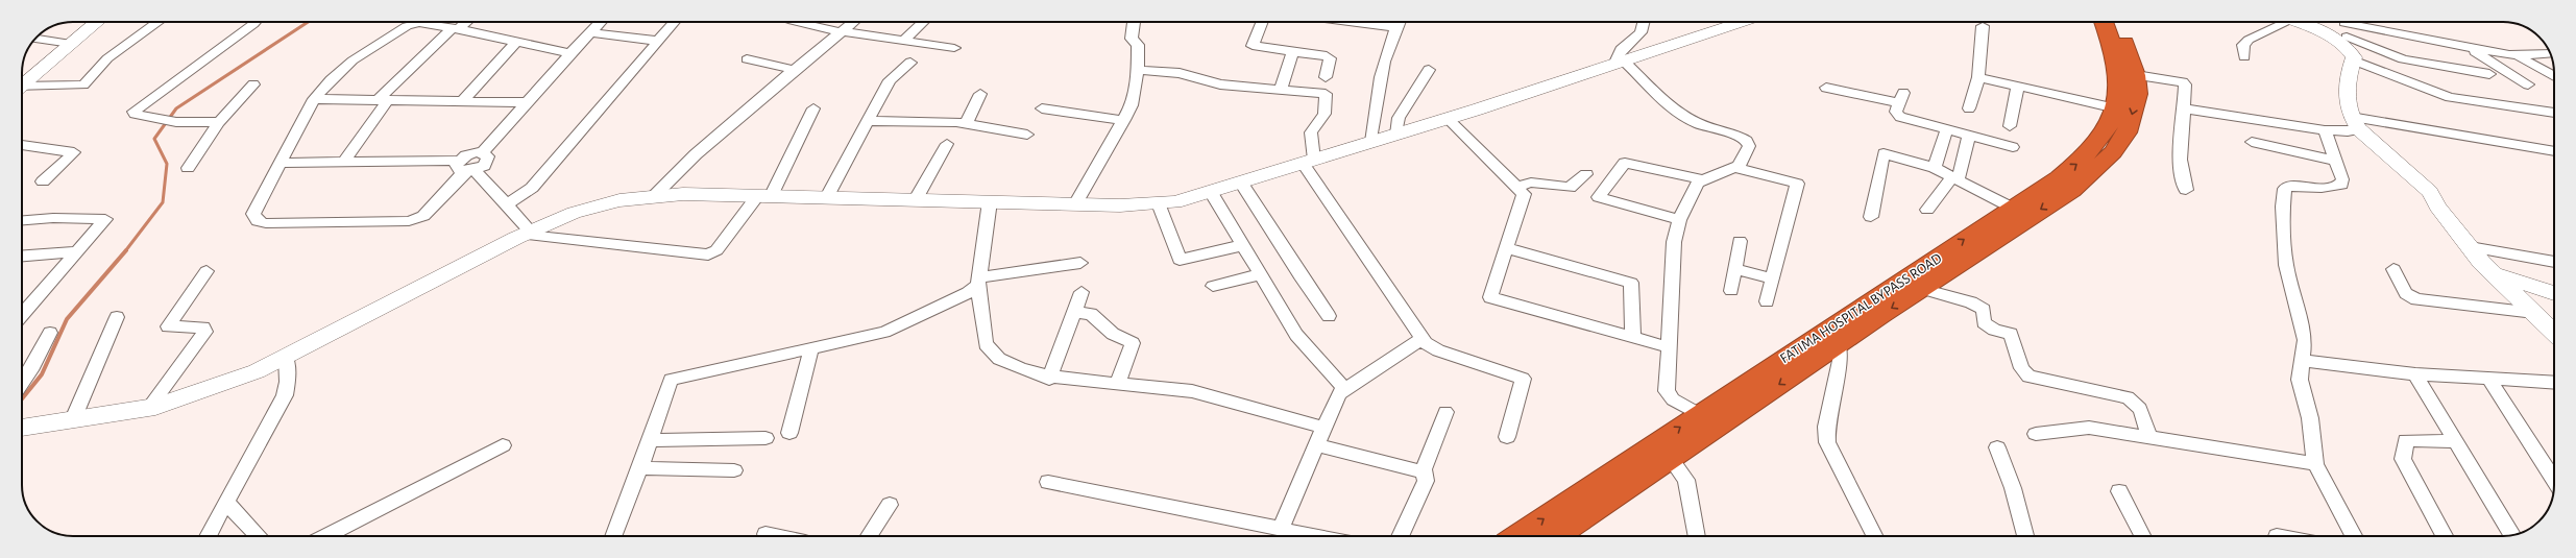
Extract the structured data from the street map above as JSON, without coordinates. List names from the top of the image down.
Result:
{
  "streets": {
    "highway": ["FATIMA HOSPITAL BYPASS ROAD"]
  }
}
